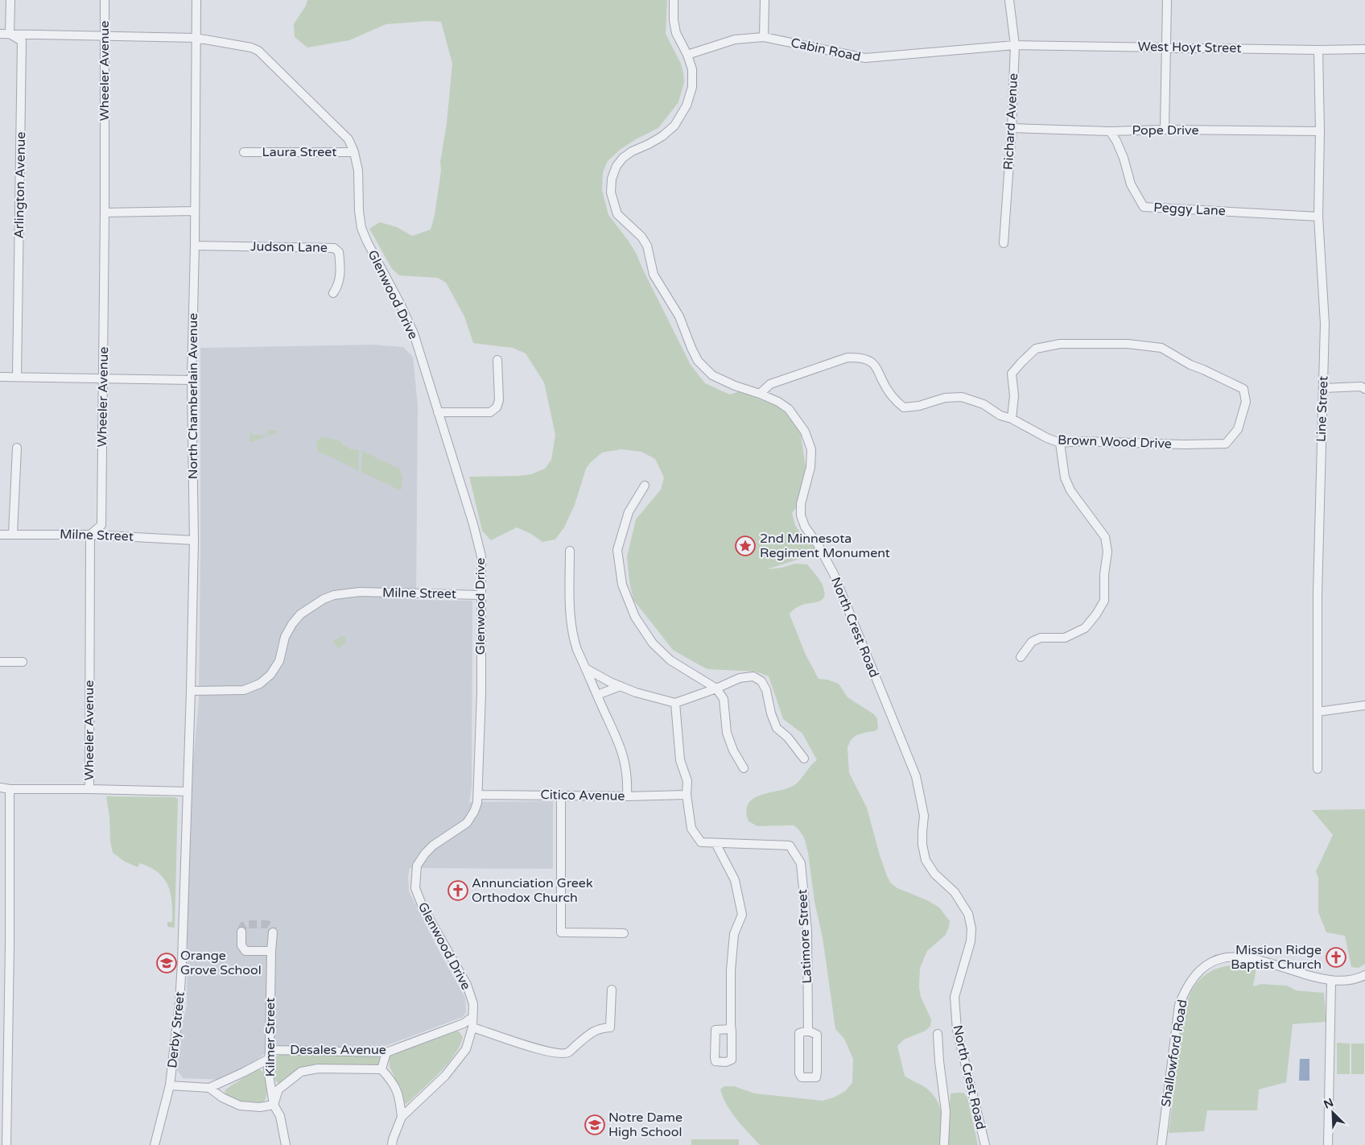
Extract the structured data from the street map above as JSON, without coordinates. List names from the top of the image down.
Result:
{
  "streets": {
    "street": [
      "West Hoyt Street",
      "Cabin Road",
      "Wheeler Avenue",
      "Richard Avenue",
      "Pope Drive",
      "Laura Street",
      "Arlington Avenue",
      "Peggy Lane",
      "Judson Lane",
      "Glenwood Drive",
      "North Chamberlain Avenue",
      "Line Street",
      "Brown Wood Drive",
      "Milne Street",
      "North Crest Road",
      "Citico Avenue",
      "Latimore Street",
      "Derby Street",
      "Kilmer Street",
      "Desales Avenue",
      "Shallowford Road"
    ]
  },
  "crossings": [
    ["West Hoyt Street", "Cabin Road"],
    ["West Hoyt Street", "Richard Avenue"],
    ["West Hoyt Street", "Line Street"],
    ["Cabin Road", "Richard Avenue"],
    ["Cabin Road", "North Crest Road"],
    ["Wheeler Avenue", "Glenwood Drive"],
    ["Wheeler Avenue", "Milne Street"],
    ["Richard Avenue", "Pope Drive"],
    ["Pope Drive", "Peggy Lane"],
    ["Pope Drive", "Line Street"],
    ["Laura Street", "Glenwood Drive"],
    ["Arlington Avenue", "Glenwood Drive"],
    ["Peggy Lane", "Line Street"],
    ["Judson Lane", "North Chamberlain Avenue"],
    ["Glenwood Drive", "North Chamberlain Avenue"],
    ["Glenwood Drive", "Milne Street"],
    ["Glenwood Drive", "Citico Avenue"],
    ["Glenwood Drive", "Desales Avenue"],
    ["North Chamberlain Avenue", "Milne Street"],
    ["North Chamberlain Avenue", "Derby Street"],
    ["Brown Wood Drive", "North Crest Road"],
    ["Kilmer Street", "Desales Avenue"]
  ],
  "places": {
    "place": ["2nd Minnesota Regiment Monument"],
    "church": ["Annunciation Greek Orthodox Church", "Mission Ridge Baptist Church"],
    "school or university": ["Orange Grove School", "Notre Dame High School"]
  },
  "north": "top left"
}
